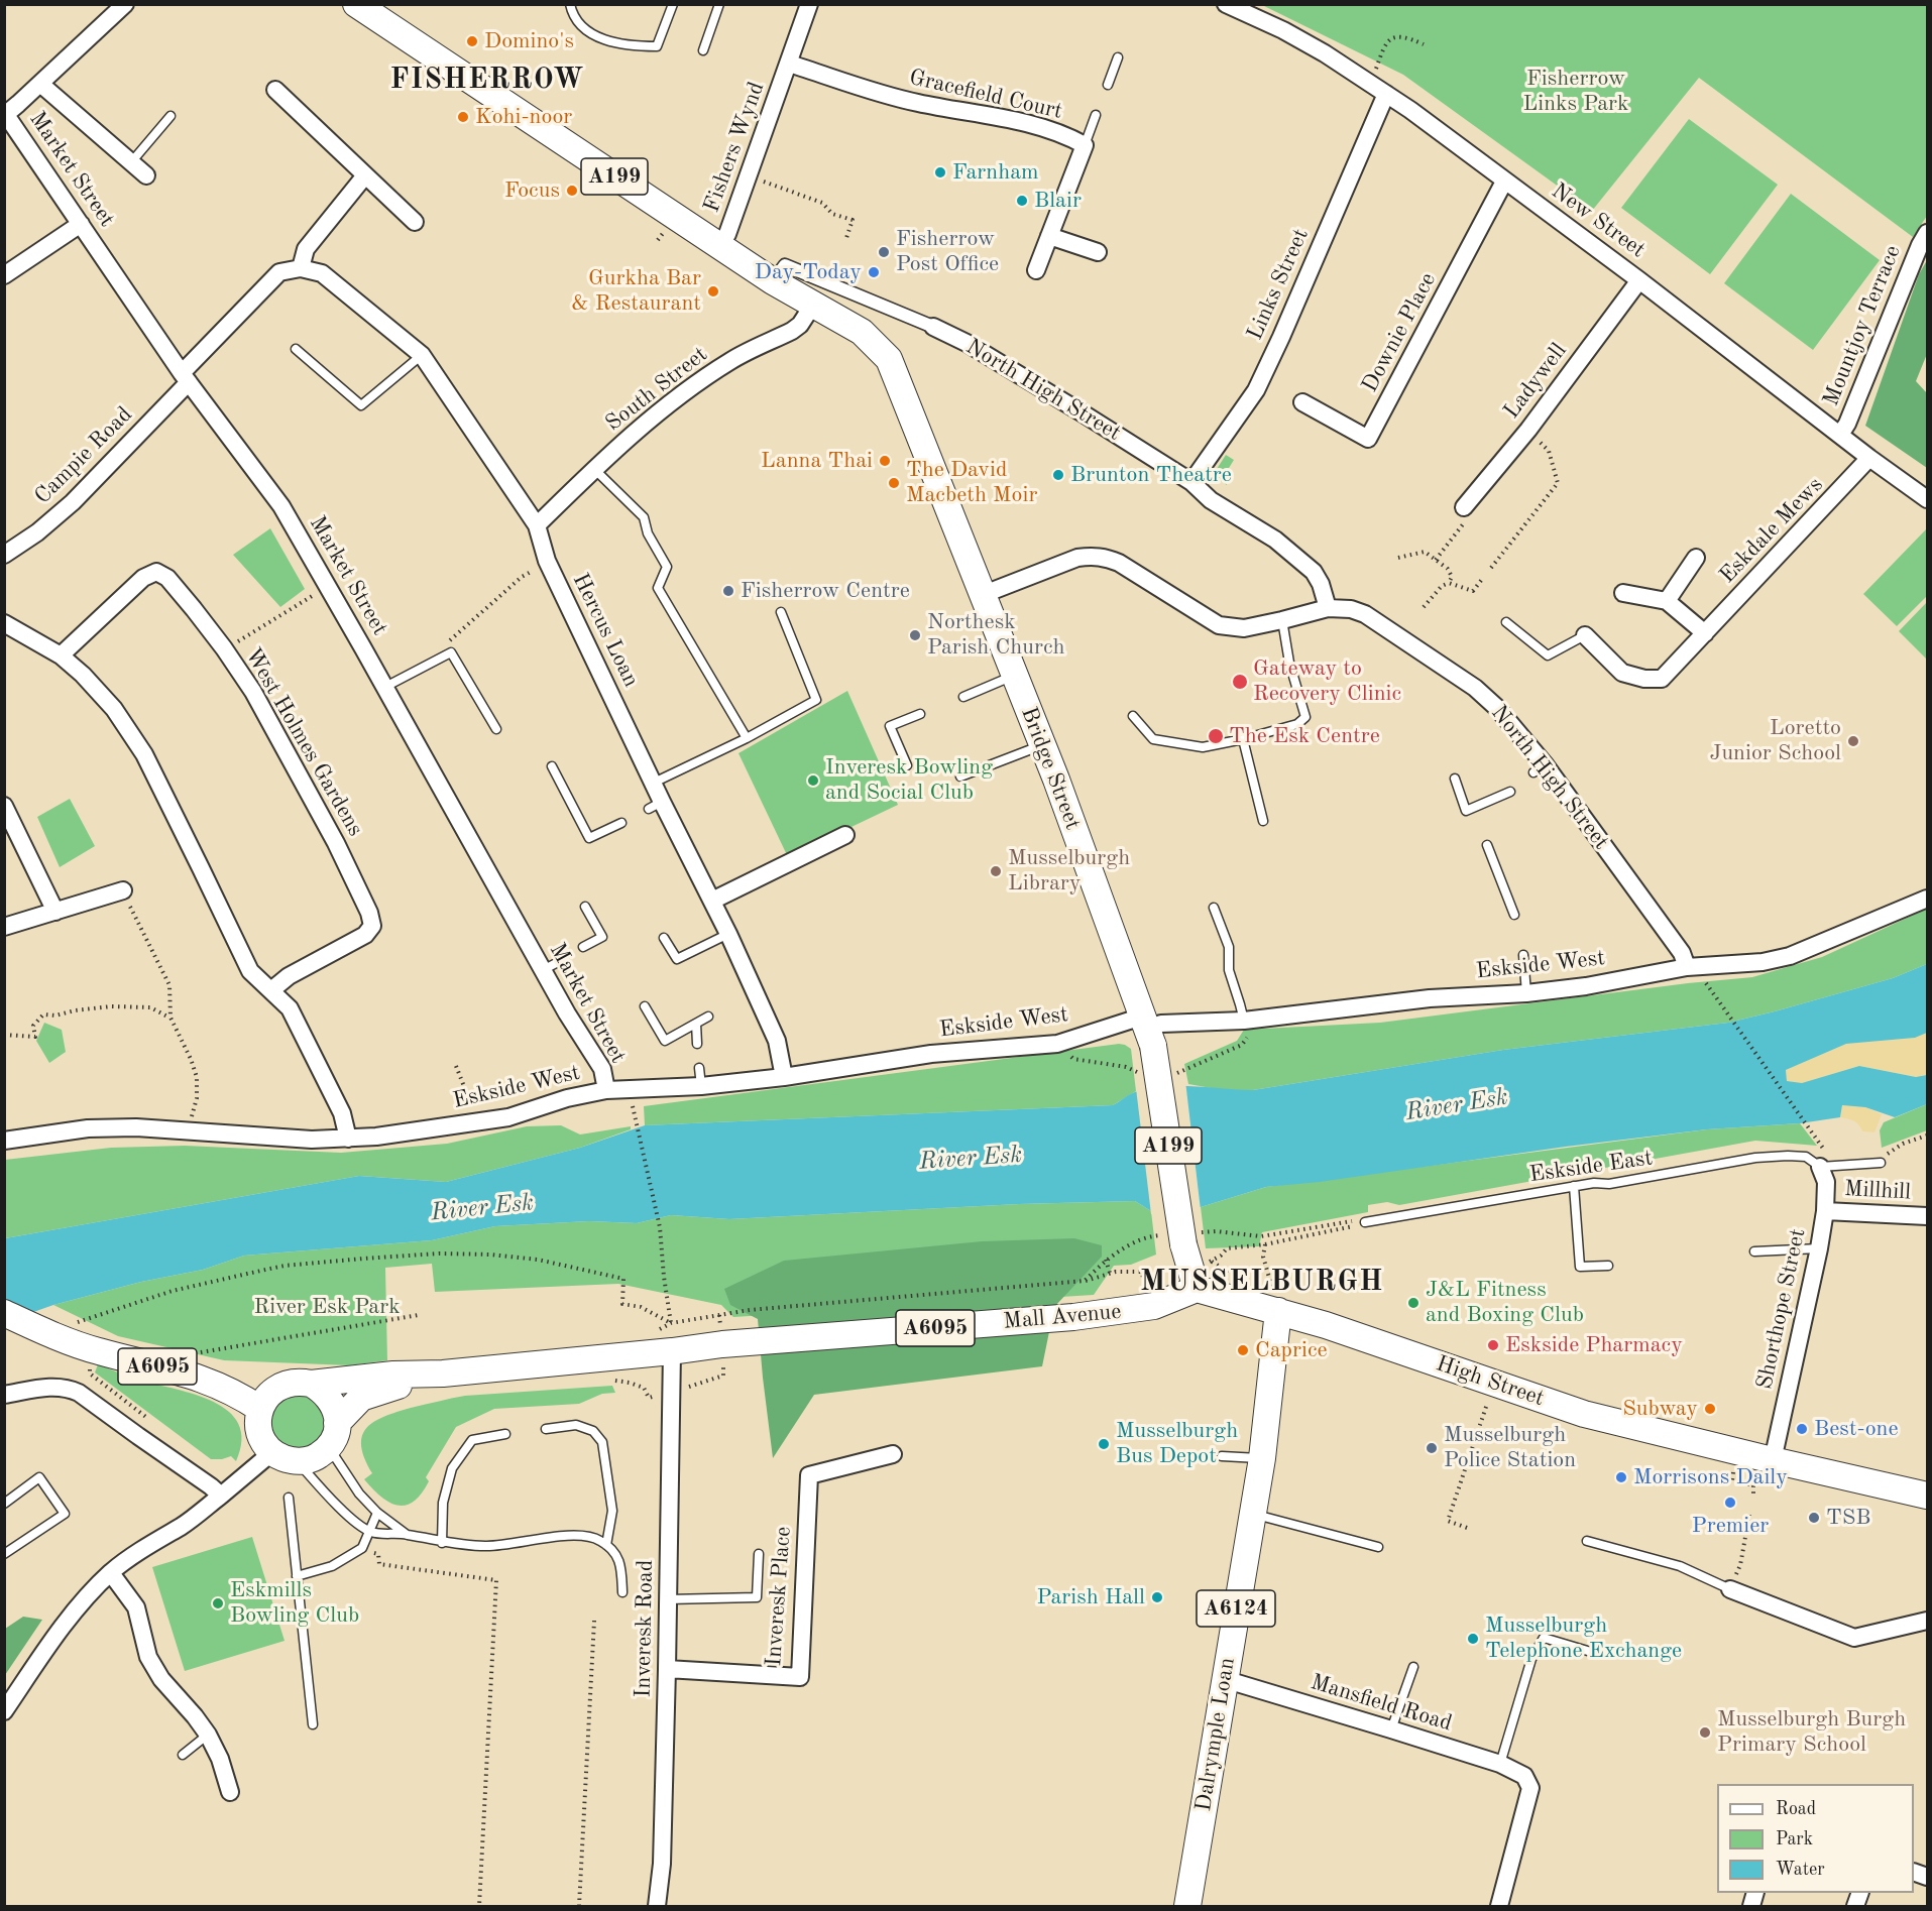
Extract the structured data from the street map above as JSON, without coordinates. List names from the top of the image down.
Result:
{
  "streets": {
    "main road": [
      "A199",
      "Bridge Street",
      "Mall Avenue",
      "A6095",
      "High Street",
      "A6124",
      "Dalrymple Loan"
    ],
    "street": [
      "Gracefield Court",
      "Fishers Wynd",
      "Market Street",
      "New Street",
      "Links Street",
      "Mountjoy Terrace",
      "Downie Place",
      "Ladywell",
      "South Street",
      "North High Street",
      "Campie Road",
      "Eskdale Mews",
      "Hercus Loan",
      "West Holmes Gardens",
      "Eskside West",
      "Millhill",
      "Shorthope Street",
      "Inveresk Place",
      "Inveresk Road",
      "Mansfield Road"
    ],
    "lane": ["Eskside East"]
  },
  "crossings": [
    ["Gracefield Court", "Fishers Wynd"],
    ["Fishers Wynd", "A199"],
    ["Market Street", "Campie Road"],
    ["Market Street", "Eskside West"],
    ["A199", "South Street"],
    ["A199", "North High Street"],
    ["A199", "Bridge Street"],
    ["New Street", "Links Street"],
    ["New Street", "Mountjoy Terrace"],
    ["New Street", "Downie Place"],
    ["New Street", "Ladywell"],
    ["New Street", "Eskdale Mews"],
    ["Links Street", "North High Street"],
    ["South Street", "Hercus Loan"],
    ["South Street", "Bridge Street"],
    ["North High Street", "Eskside West"],
    ["Campie Road", "Hercus Loan"],
    ["Hercus Loan", "Eskside West"],
    ["Bridge Street", "Eskside West"],
    ["Bridge Street", "Mall Avenue"],
    ["Bridge Street", "High Street"],
    ["Eskside East", "Shorthope Street"],
    ["Millhill", "Shorthope Street"],
    ["Shorthope Street", "High Street"],
    ["Mall Avenue", "A6095"],
    ["Mall Avenue", "High Street"],
    ["Mall Avenue", "Inveresk Road"],
    ["A6095", "Inveresk Road"],
    ["High Street", "Dalrymple Loan"],
    ["Inveresk Place", "Inveresk Road"],
    ["Mansfield Road", "Dalrymple Loan"]
  ],
  "districts": ["FISHERROW", "MUSSELBURGH"],
  "water": ["River Esk"],
  "parks": ["Fisherrow Links Park", "River Esk Park"],
  "places": [
    "Domino's",
    "Kohi-noor",
    "Farnham",
    "Focus",
    "Blair",
    "Fisherrow Post Office",
    "Day-Today",
    "Gurkha Bar & Restaurant",
    "Lanna Thai",
    "Brunton Theatre",
    "The David Macbeth Moir",
    "Fisherrow Centre",
    "Northesk Parish Church",
    "Gateway to Recovery Clinic",
    "The Esk Centre",
    "Loretto Junior School",
    "Inveresk Bowling and Social Club",
    "Musselburgh Library",
    "J&L Fitness and Boxing Club",
    "Eskside Pharmacy",
    "Caprice",
    "Subway",
    "Best-one",
    "Musselburgh Bus Depot",
    "Musselburgh Police Station",
    "Morrisons Daily",
    "Premier",
    "TSB",
    "Parish Hall",
    "Eskmills Bowling Club",
    "Musselburgh Telephone Exchange",
    "Musselburgh Burgh Primary School"
  ],
  "legend": ["Road", "Park", "Water"]
}
